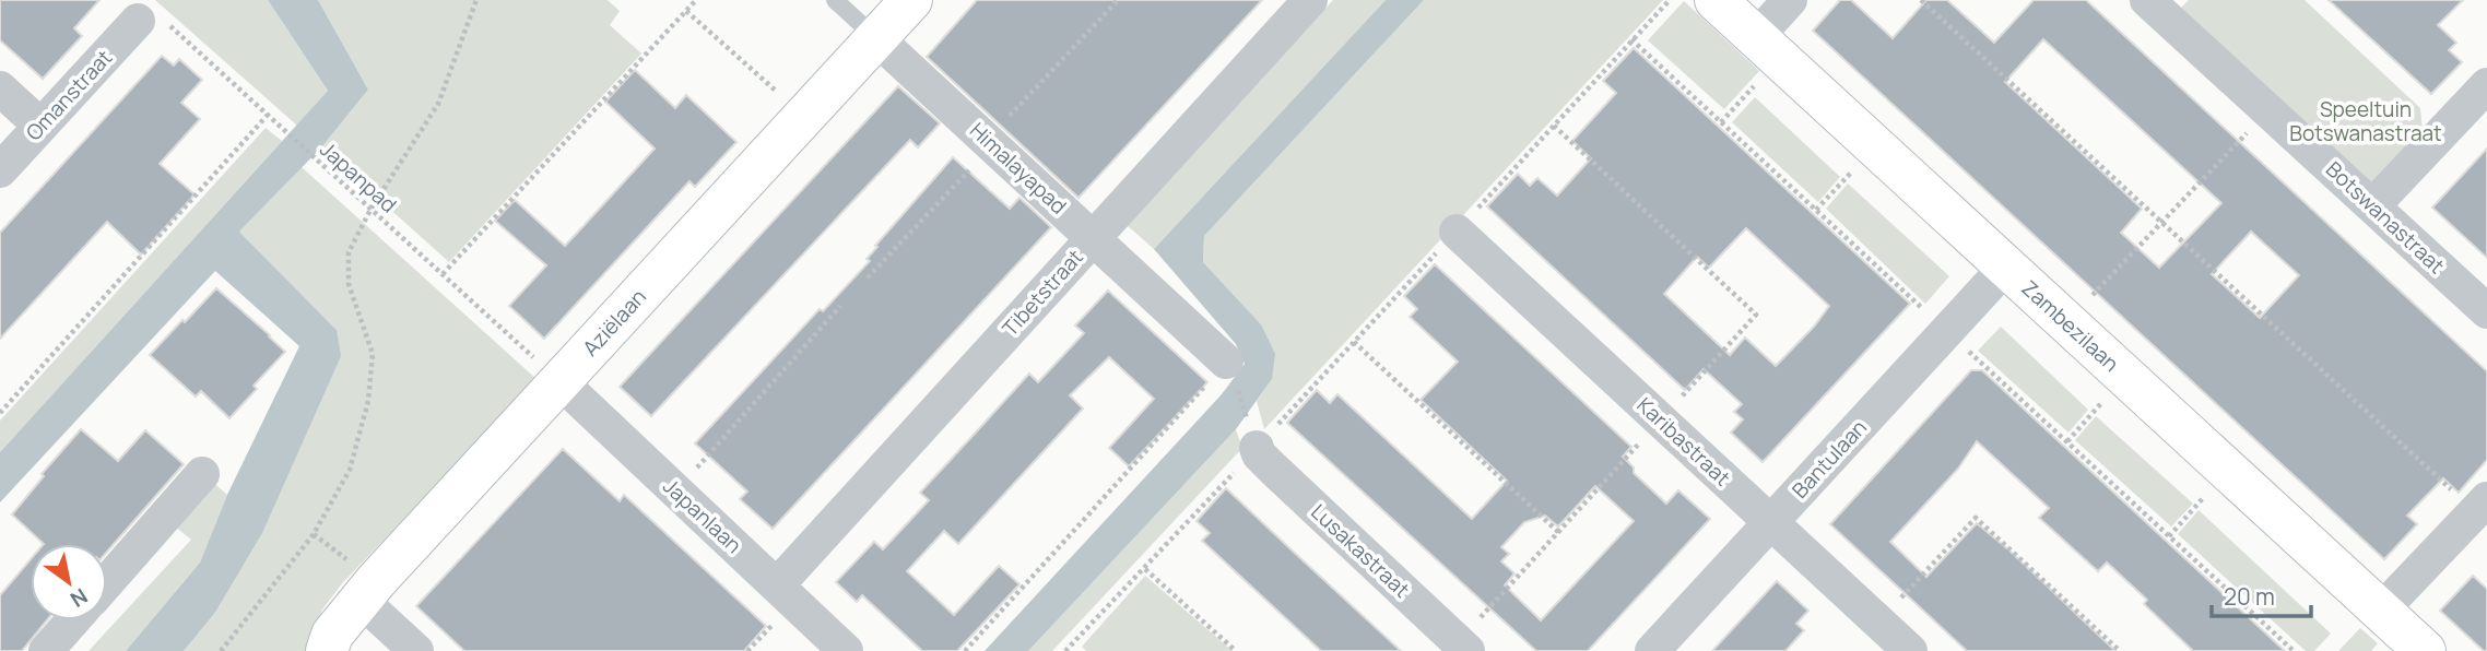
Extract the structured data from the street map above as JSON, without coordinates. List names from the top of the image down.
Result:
{
  "streets": {
    "street": [
      "Omanstraat",
      "Himalayapad",
      "Botswanastraat",
      "Tibetstraat",
      "Aziëlaan",
      "Zambezilaan",
      "Karibastraat",
      "Bantulaan",
      "Japanlaan",
      "Lusakastraat"
    ],
    "path": ["Japanpad"]
  },
  "crossings": [
    ["Omanstraat", "Japanpad"],
    ["Himalayapad", "Tibetstraat"],
    ["Himalayapad", "Aziëlaan"],
    ["Japanpad", "Aziëlaan"],
    ["Japanpad", "Japanlaan"],
    ["Tibetstraat", "Japanlaan"],
    ["Aziëlaan", "Japanlaan"],
    ["Zambezilaan", "Bantulaan"],
    ["Karibastraat", "Bantulaan"]
  ],
  "parks": ["Speeltuin Botswanastraat"],
  "scale_bar": "20 m",
  "north": "bottom right"
}
